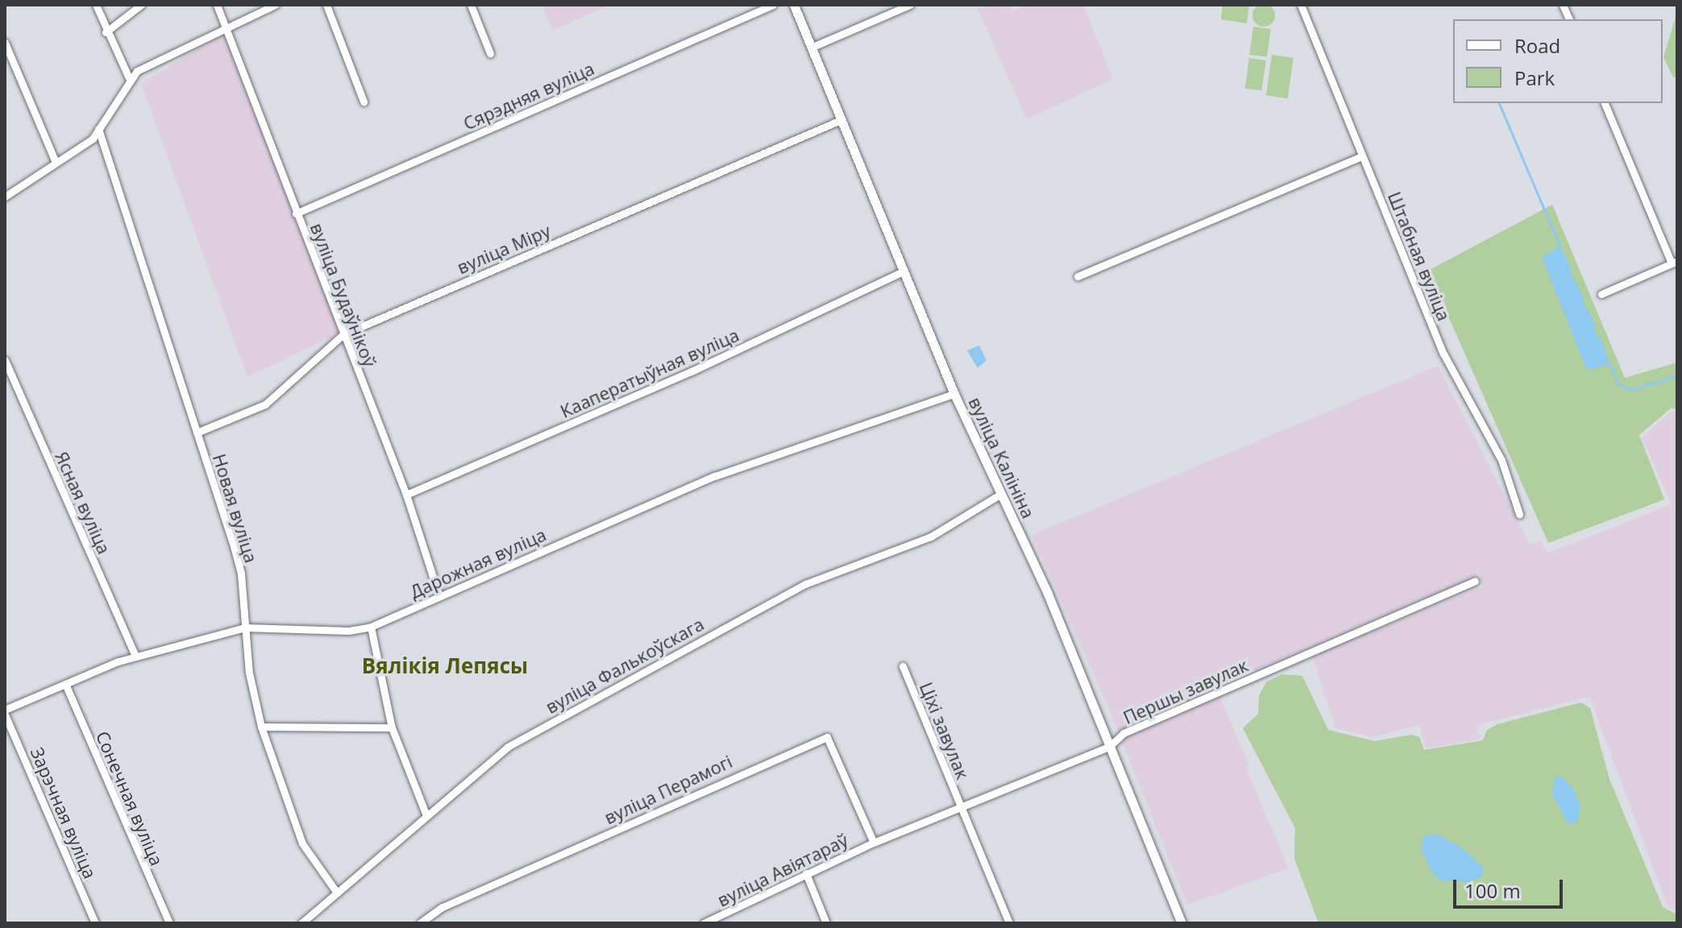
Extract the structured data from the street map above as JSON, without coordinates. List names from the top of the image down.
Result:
{
  "streets": {
    "street": [
      "Сярэдняя вуліца",
      "вуліца Міру",
      "Штабная вуліца",
      "вуліца Будаўнікоў",
      "Кааператыўная вуліца",
      "вуліца Калініна",
      "Ясная вуліца",
      "Новая вуліца",
      "Дарожная вуліца",
      "вуліца Фалькоўскага",
      "Першы завулак",
      "Ціхі завулак",
      "вуліца Перамогі",
      "Сонечная вуліца",
      "Зарэчная вуліца",
      "вуліца Авіятараў"
    ]
  },
  "crossings": [
    ["Сярэдняя вуліца", "вуліца Будаўнікоў"],
    ["вуліца Міру", "вуліца Будаўнікоў"],
    ["вуліца Міру", "вуліца Калініна"],
    ["вуліца Міру", "Новая вуліца"],
    ["вуліца Будаўнікоў", "Кааператыўная вуліца"],
    ["вуліца Будаўнікоў", "Дарожная вуліца"],
    ["Кааператыўная вуліца", "вуліца Калініна"],
    ["вуліца Калініна", "Дарожная вуліца"],
    ["вуліца Калініна", "вуліца Фалькоўскага"],
    ["вуліца Калініна", "Першы завулак"],
    ["Ясная вуліца", "Дарожная вуліца"],
    ["Новая вуліца", "Дарожная вуліца"],
    ["Новая вуліца", "вуліца Фалькоўскага"],
    ["Дарожная вуліца", "Сонечная вуліца"],
    ["Дарожная вуліца", "Зарэчная вуліца"],
    ["Першы завулак", "Ціхі завулак"],
    ["Першы завулак", "вуліца Перамогі"],
    ["Першы завулак", "вуліца Авіятараў"],
    ["вуліца Перамогі", "вуліца Авіятараў"]
  ],
  "districts": ["Вялікія Лепясы"],
  "legend": ["Road", "Park"],
  "scale_bar": "100 m"
}
